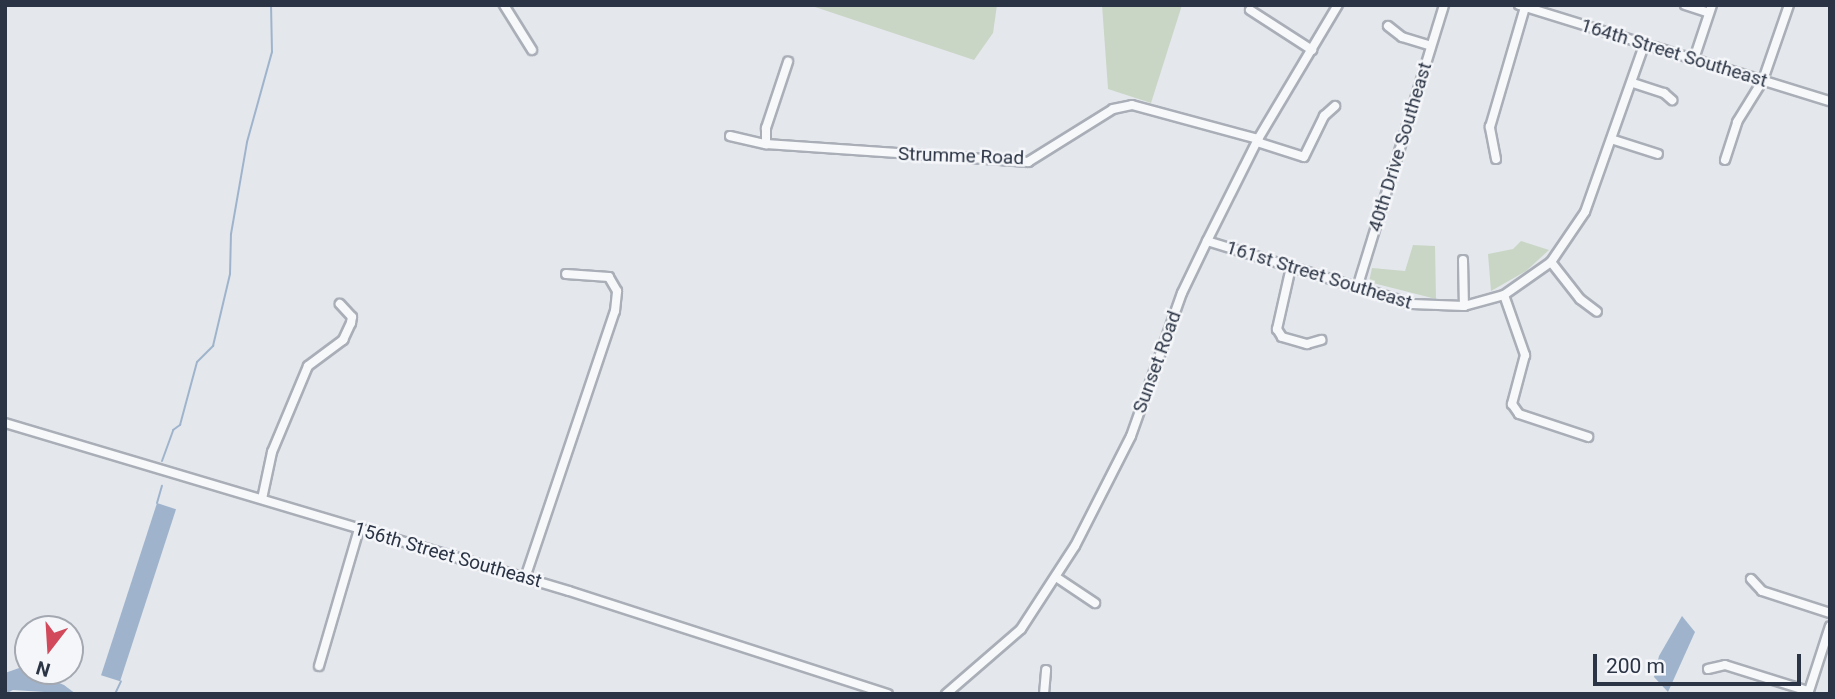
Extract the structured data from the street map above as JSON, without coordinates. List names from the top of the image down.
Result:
{
  "streets": {
    "street": [
      "164th Street Southeast",
      "40th Drive Southeast",
      "Strumme Road",
      "161st Street Southeast",
      "Sunset Road",
      "156th Street Southeast"
    ]
  },
  "crossings": [
    ["164th Street Southeast", "161st Street Southeast"],
    ["40th Drive Southeast", "161st Street Southeast"],
    ["Strumme Road", "Sunset Road"],
    ["161st Street Southeast", "Sunset Road"]
  ],
  "scale_bar": "200 m",
  "north": "bottom"
}
